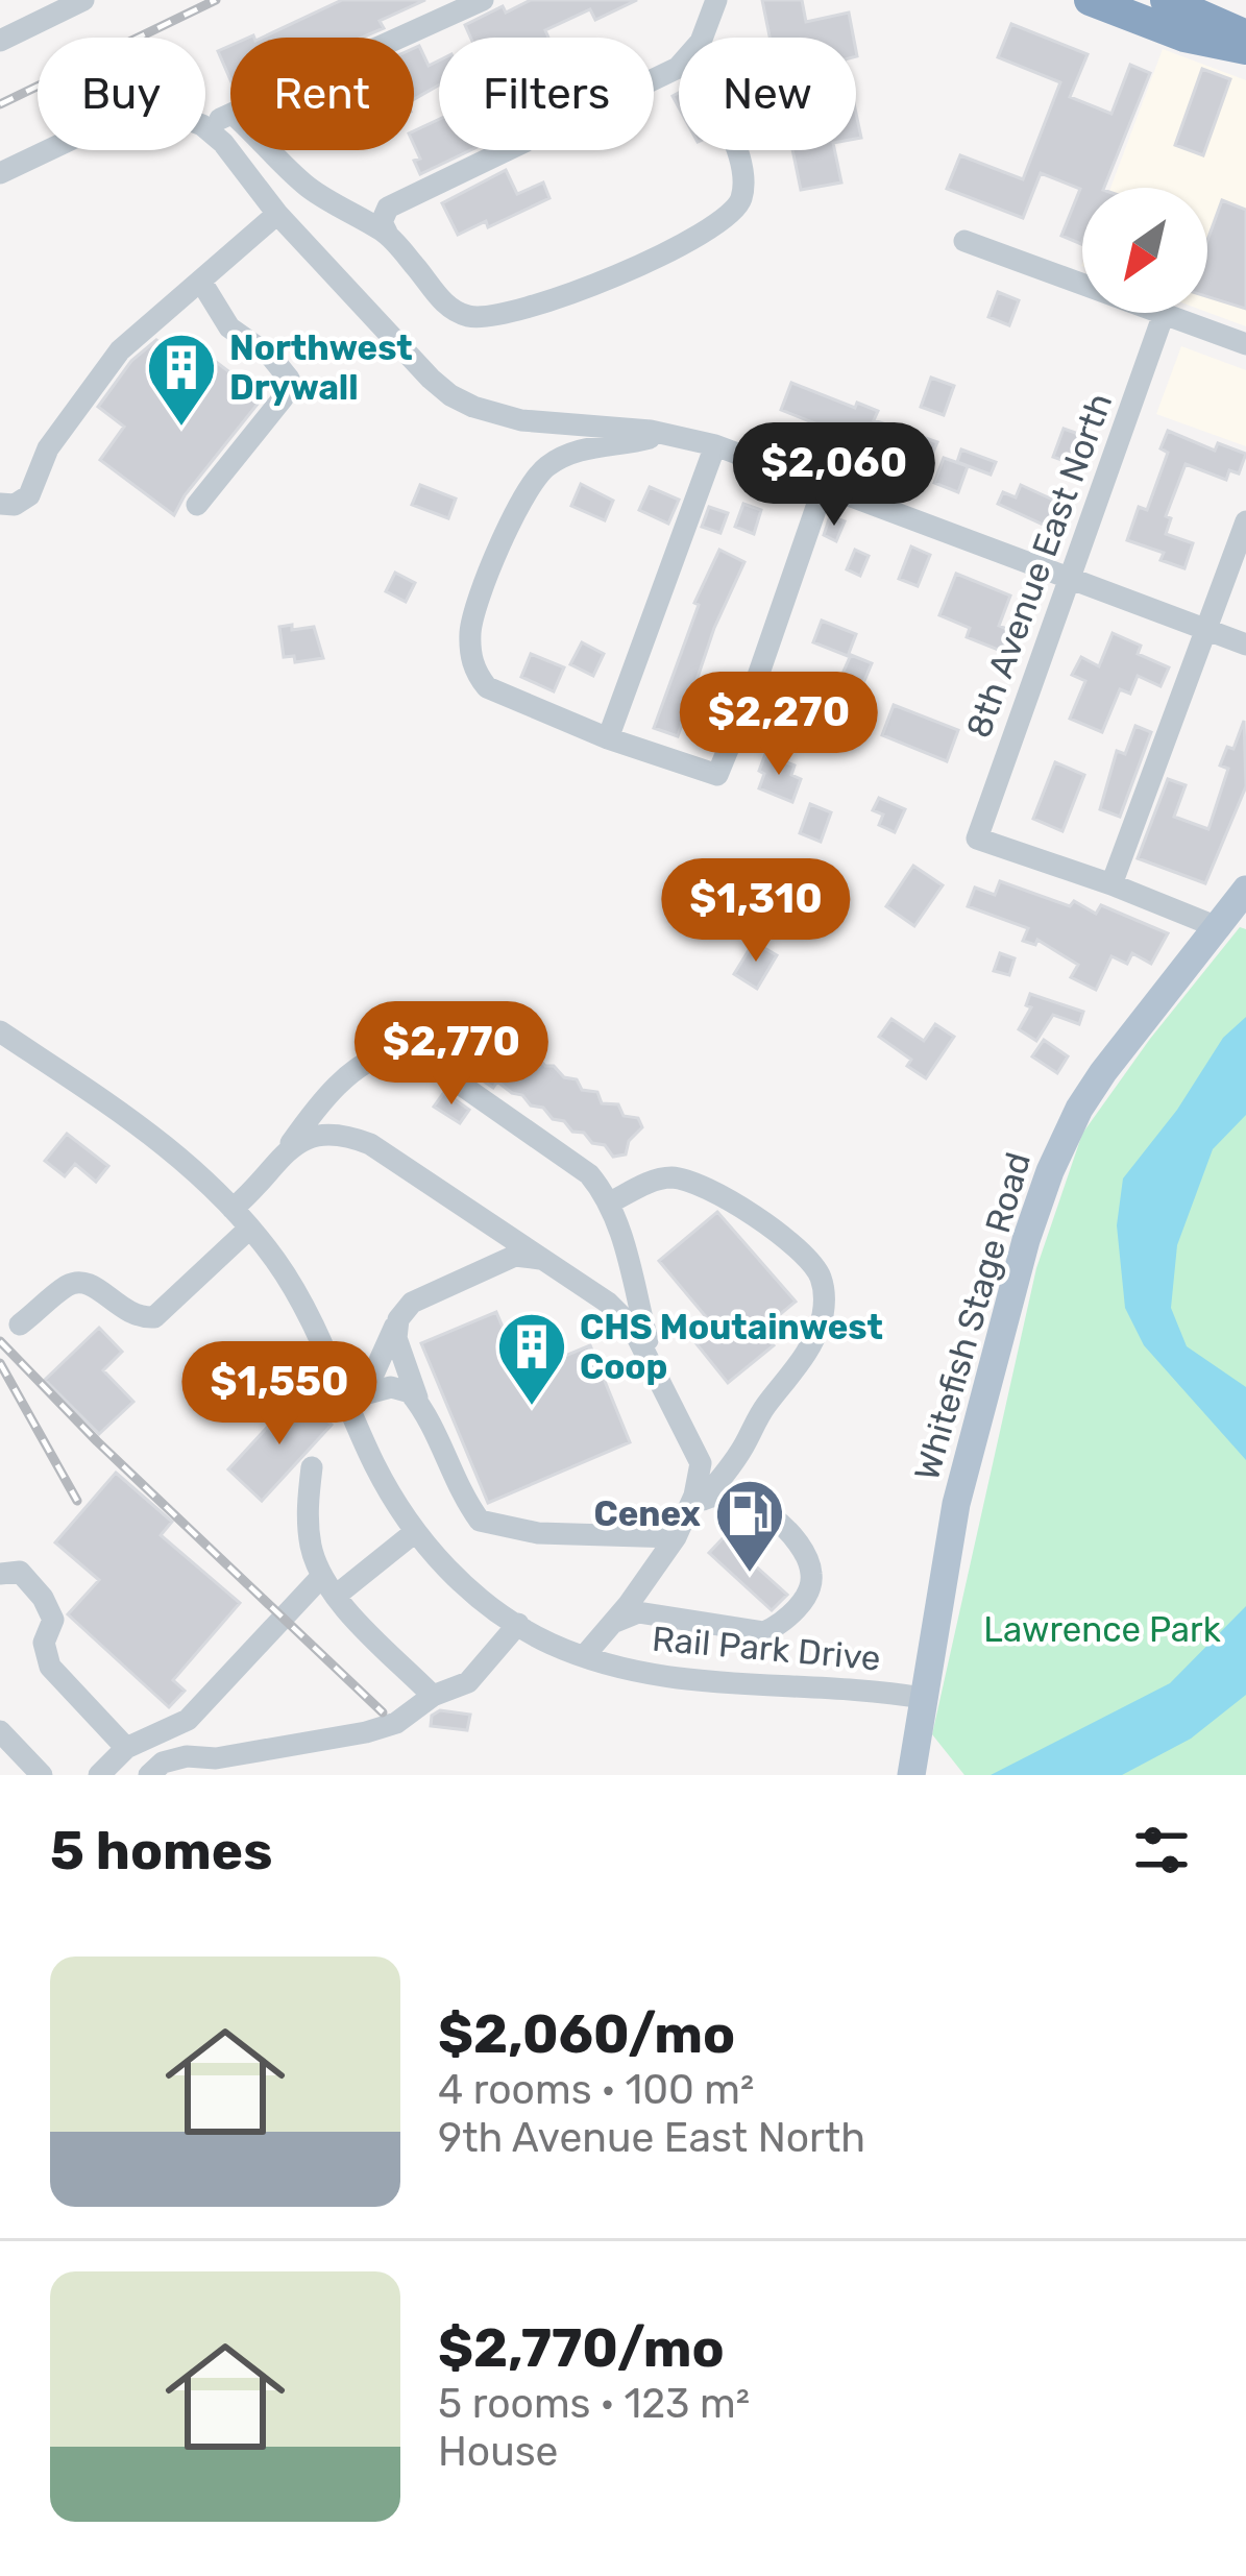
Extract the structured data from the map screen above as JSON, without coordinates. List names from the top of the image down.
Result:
{
  "streets": {
    "main road": ["Whitefish Stage Road"],
    "street": ["8th Avenue East North", "Rail Park Drive"]
  },
  "crossings": [
    ["Whitefish Stage Road", "Rail Park Drive"]
  ],
  "parks": ["Lawrence Park"],
  "places": {
    "building": ["Northwest Drywall", "CHS Moutainwest Coop"],
    "fuel station": ["Cenex"]
  },
  "north": "bottom left",
  "page": {
    "chip": [
      "Buy",
      "Rent",
      "Filters",
      "New"
    ],
    "price": [
      "$2,060",
      "$2,270",
      "$1,310",
      "$2,770",
      "$1,550"
    ],
    "heading": "5 homes",
    "list": [
      {
        "name": "$2,060/mo",
        "note": "4 rooms · 100 m² · 9th Avenue East North"
      },
      {
        "name": "$2,770/mo",
        "note": "5 rooms · 123 m² · House"
      }
    ]
  }
}
